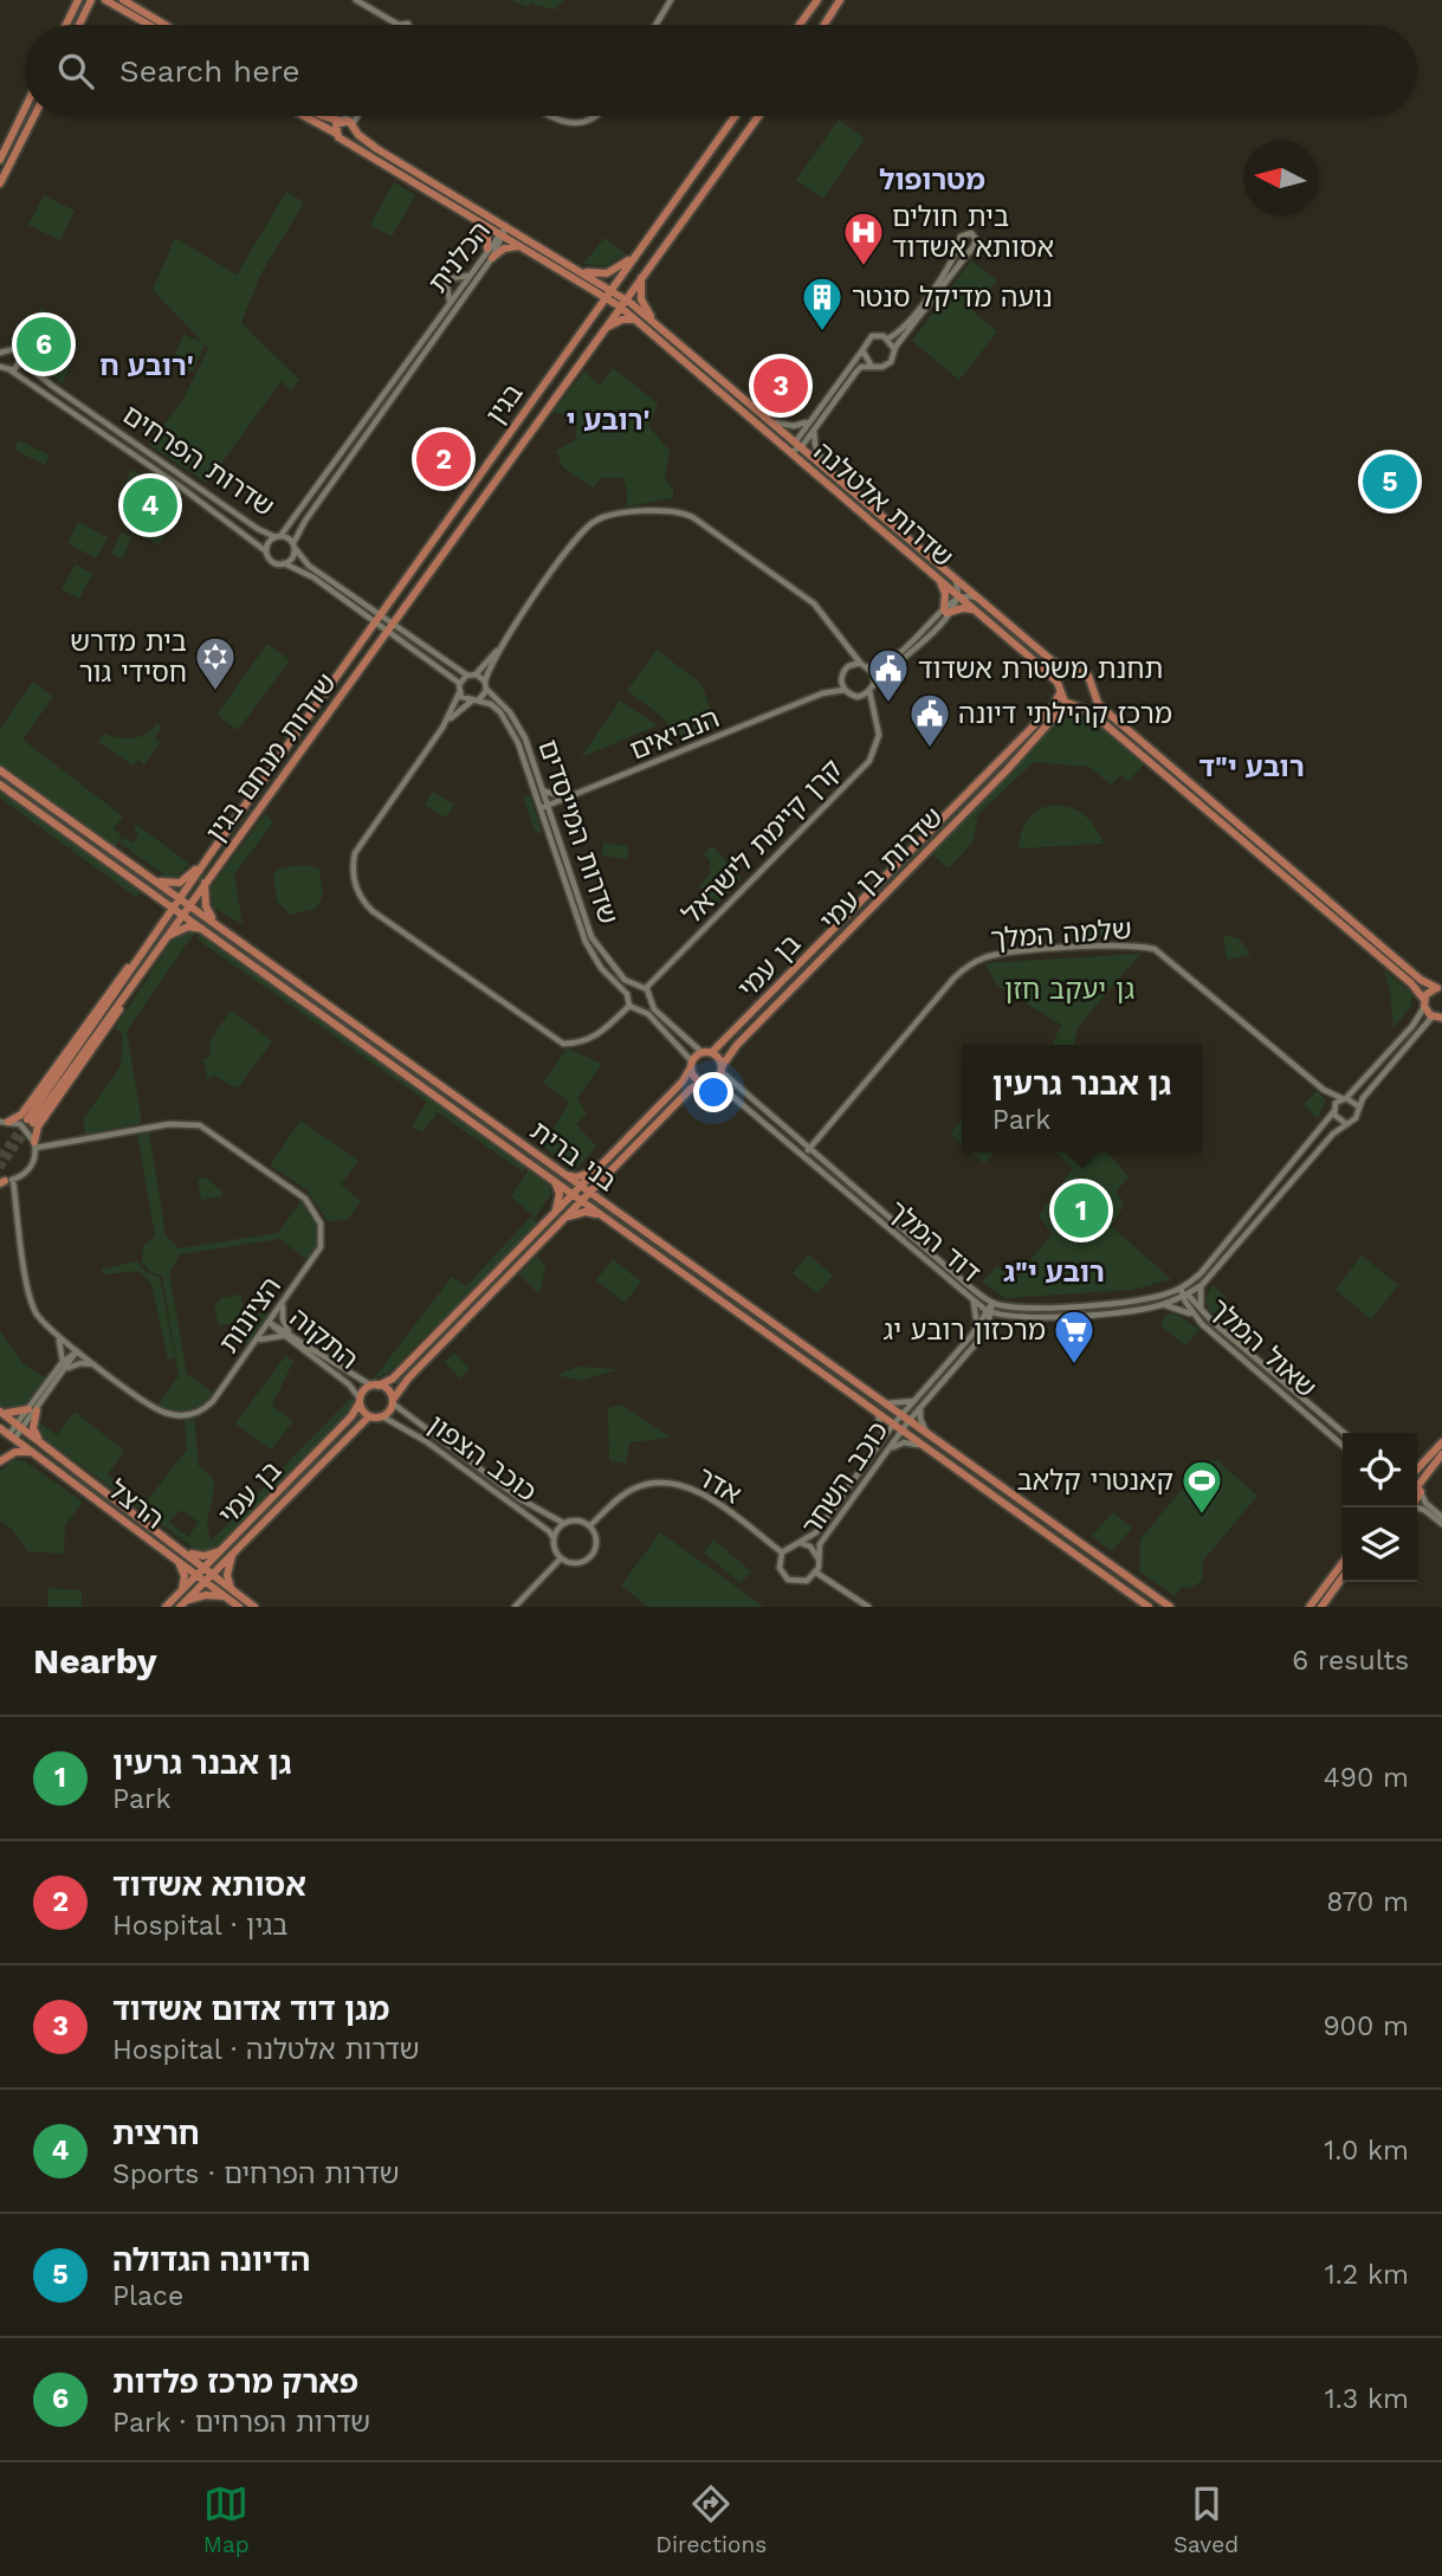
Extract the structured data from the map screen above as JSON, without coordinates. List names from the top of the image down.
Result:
{
  "streets": {
    "main road": [
      "בגין",
      "שדרות אלטלנה",
      "שדרות מנחם בגין",
      "שדרות בן עמי",
      "בן עמי",
      "בני ברית",
      "הרצל"
    ],
    "street": [
      "הכלנית",
      "שדרות הפרחים",
      "הנביאים",
      "שדרות המייסדים",
      "קרן קיימת לישראל",
      "שלמה המלך",
      "דוד המלך",
      "הציונות",
      "התקוה",
      "שאול המלך",
      "כוכב הצפון",
      "כוכב השחר",
      "אדר"
    ]
  },
  "crossings": [
    ["הכלנית", "שדרות הפרחים"],
    ["הכלנית", "שדרות אלטלנה"],
    ["בגין", "שדרות אלטלנה"],
    ["בגין", "בני ברית"],
    ["שדרות אלטלנה", "שדרות בן עמי"],
    ["שדרות אלטלנה", "בן עמי"],
    ["הנביאים", "שדרות המייסדים"],
    ["הנביאים", "קרן קיימת לישראל"],
    ["שדרות מנחם בגין", "בני ברית"],
    ["שדרות המייסדים", "קרן קיימת לישראל"],
    ["שדרות בן עמי", "בן עמי"],
    ["שדרות בן עמי", "דוד המלך"],
    ["שלמה המלך", "דוד המלך"],
    ["בן עמי", "דוד המלך"],
    ["בן עמי", "התקוה"],
    ["בן עמי", "כוכב הצפון"],
    ["בן עמי", "הרצל"],
    ["בני ברית", "כוכב השחר"],
    ["דוד המלך", "שאול המלך"],
    ["הציונות", "התקוה"],
    ["התקוה", "כוכב הצפון"],
    ["כוכב הצפון", "אדר"],
    ["כוכב השחר", "אדר"]
  ],
  "districts": [
    "מטרופול",
    "רובע ח'",
    "רובע י'",
    "רובע י\"ד",
    "רובע י\"ג"
  ],
  "parks": ["גן יעקב חזן"],
  "places": {
    "hospital": ["בית חולים אסותא אשדוד"],
    "building": ["נועה מדיקל סנטר"],
    "synagogue": ["בית מדרש חסידי גור"],
    "public building": ["תחנת משטרת אשדוד", "מרכז קהילתי דיונה"],
    "supermarket": ["מרכזון רובע יג"],
    "sports": ["קאנטרי קלאב"]
  },
  "north": "left",
  "page": {
    "search": "Search here",
    "pins": [
      "6",
      "3",
      "2",
      "5",
      "4",
      "1"
    ],
    "popup": ["גן אבנר גרעין", "Park"],
    "heading": ["Nearby", "6 results"],
    "list": [
      {
        "mark": "1",
        "name": "גן אבנר גרעין",
        "note": "Park",
        "value": "490 m"
      },
      {
        "mark": "2",
        "name": "אסותא אשדוד",
        "note": "Hospital · בגין",
        "value": "870 m"
      },
      {
        "mark": "3",
        "name": "מגן דוד אדום אשדוד",
        "note": "Hospital · שדרות אלטלנה",
        "value": "900 m"
      },
      {
        "mark": "4",
        "name": "חרצית",
        "note": "Sports · שדרות הפרחים",
        "value": "1.0 km"
      },
      {
        "mark": "5",
        "name": "הדיונה הגדולה",
        "note": "Place",
        "value": "1.2 km"
      },
      {
        "mark": "6",
        "name": "פארק מרכז פלדות",
        "note": "Park · שדרות הפרחים",
        "value": "1.3 km"
      }
    ],
    "nav": ["Map", "Directions", "Saved"]
  }
}
